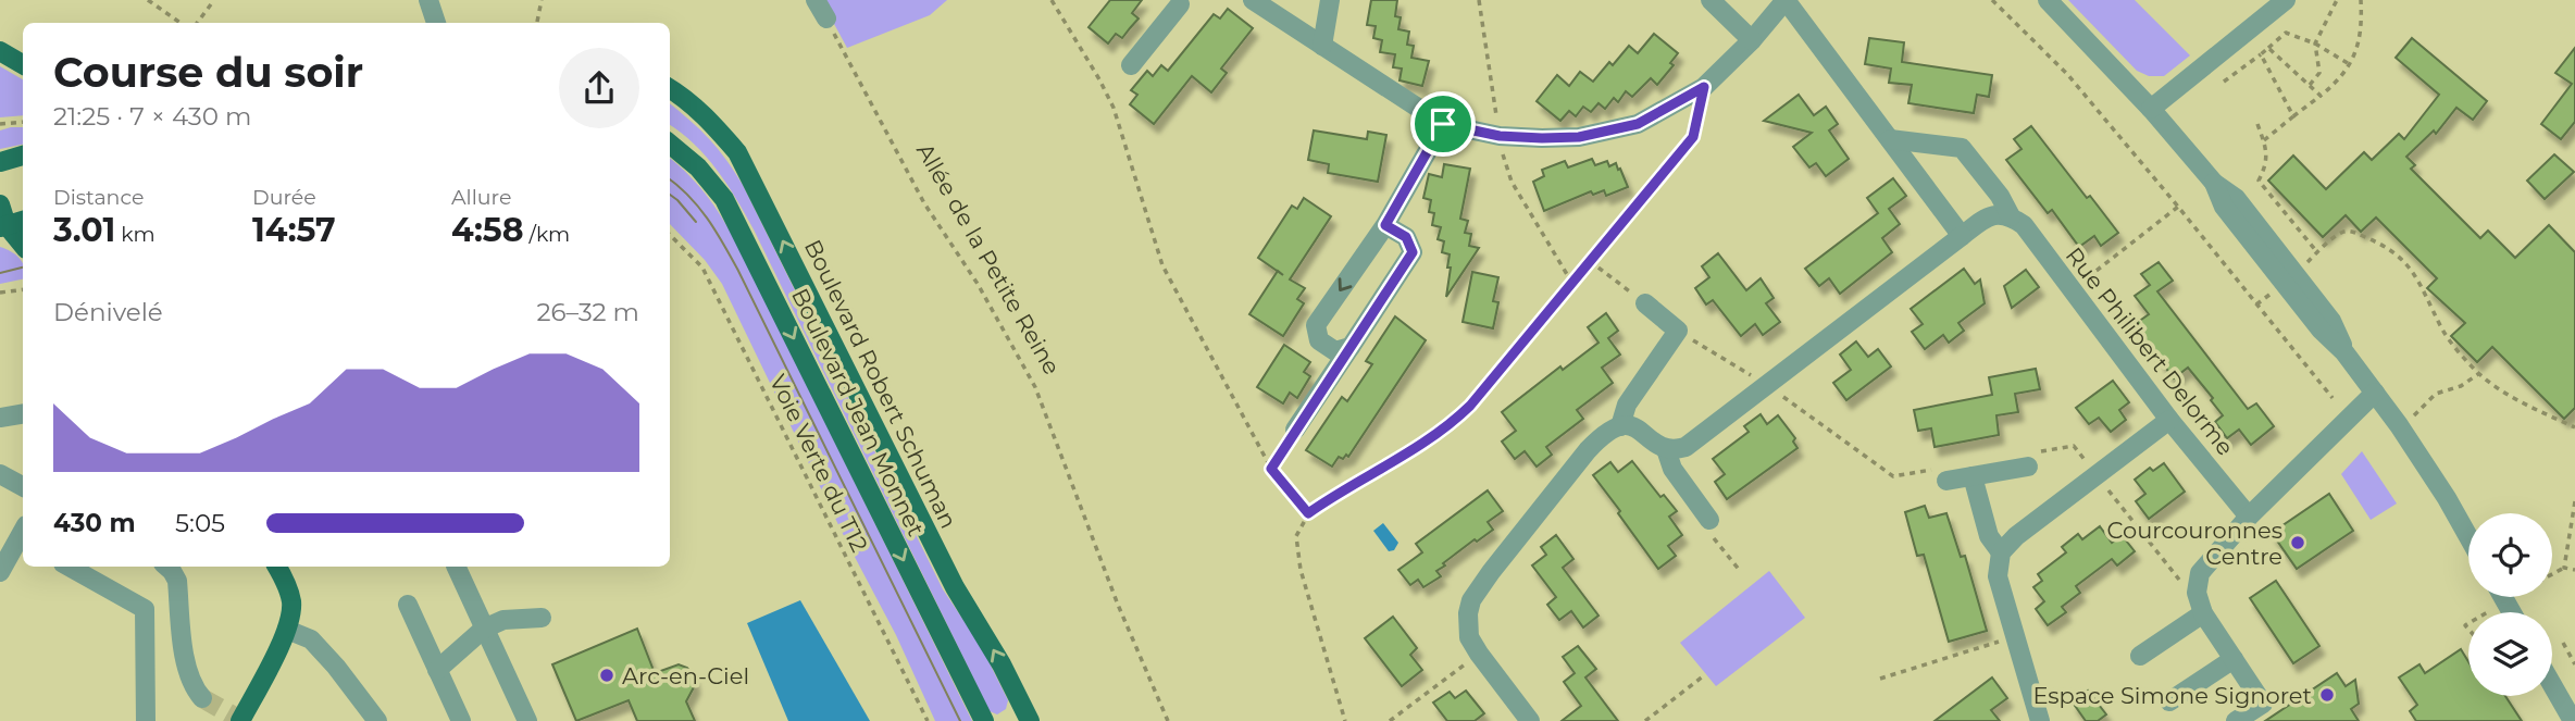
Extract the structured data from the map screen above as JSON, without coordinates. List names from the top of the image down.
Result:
{
  "streets": {
    "main road": ["Boulevard Robert Schuman", "Boulevard Jean Monnet"],
    "street": ["Rue Philibert Delorme"],
    "path": ["Allée de la Petite Reine", "Voie Verte du T12"]
  },
  "one_way": ["Boulevard Robert Schuman", "Boulevard Jean Monnet"],
  "places": ["Courcouronnes Centre", "Arc-en-Ciel", "Espace Simone Signoret"],
  "page": {
    "heading": ["Course du soir", "21:25 · 7 × 430 m"],
    "stats": [
      ["Distance", "3.01 km"],
      ["Durée", "14:57"],
      ["Allure", "4:58 /km"]
    ],
    "chart": ["Dénivelé", "26–32 m"],
    "list": [
      {
        "name": "430 m",
        "note": "5:05"
      }
    ]
  }
}
